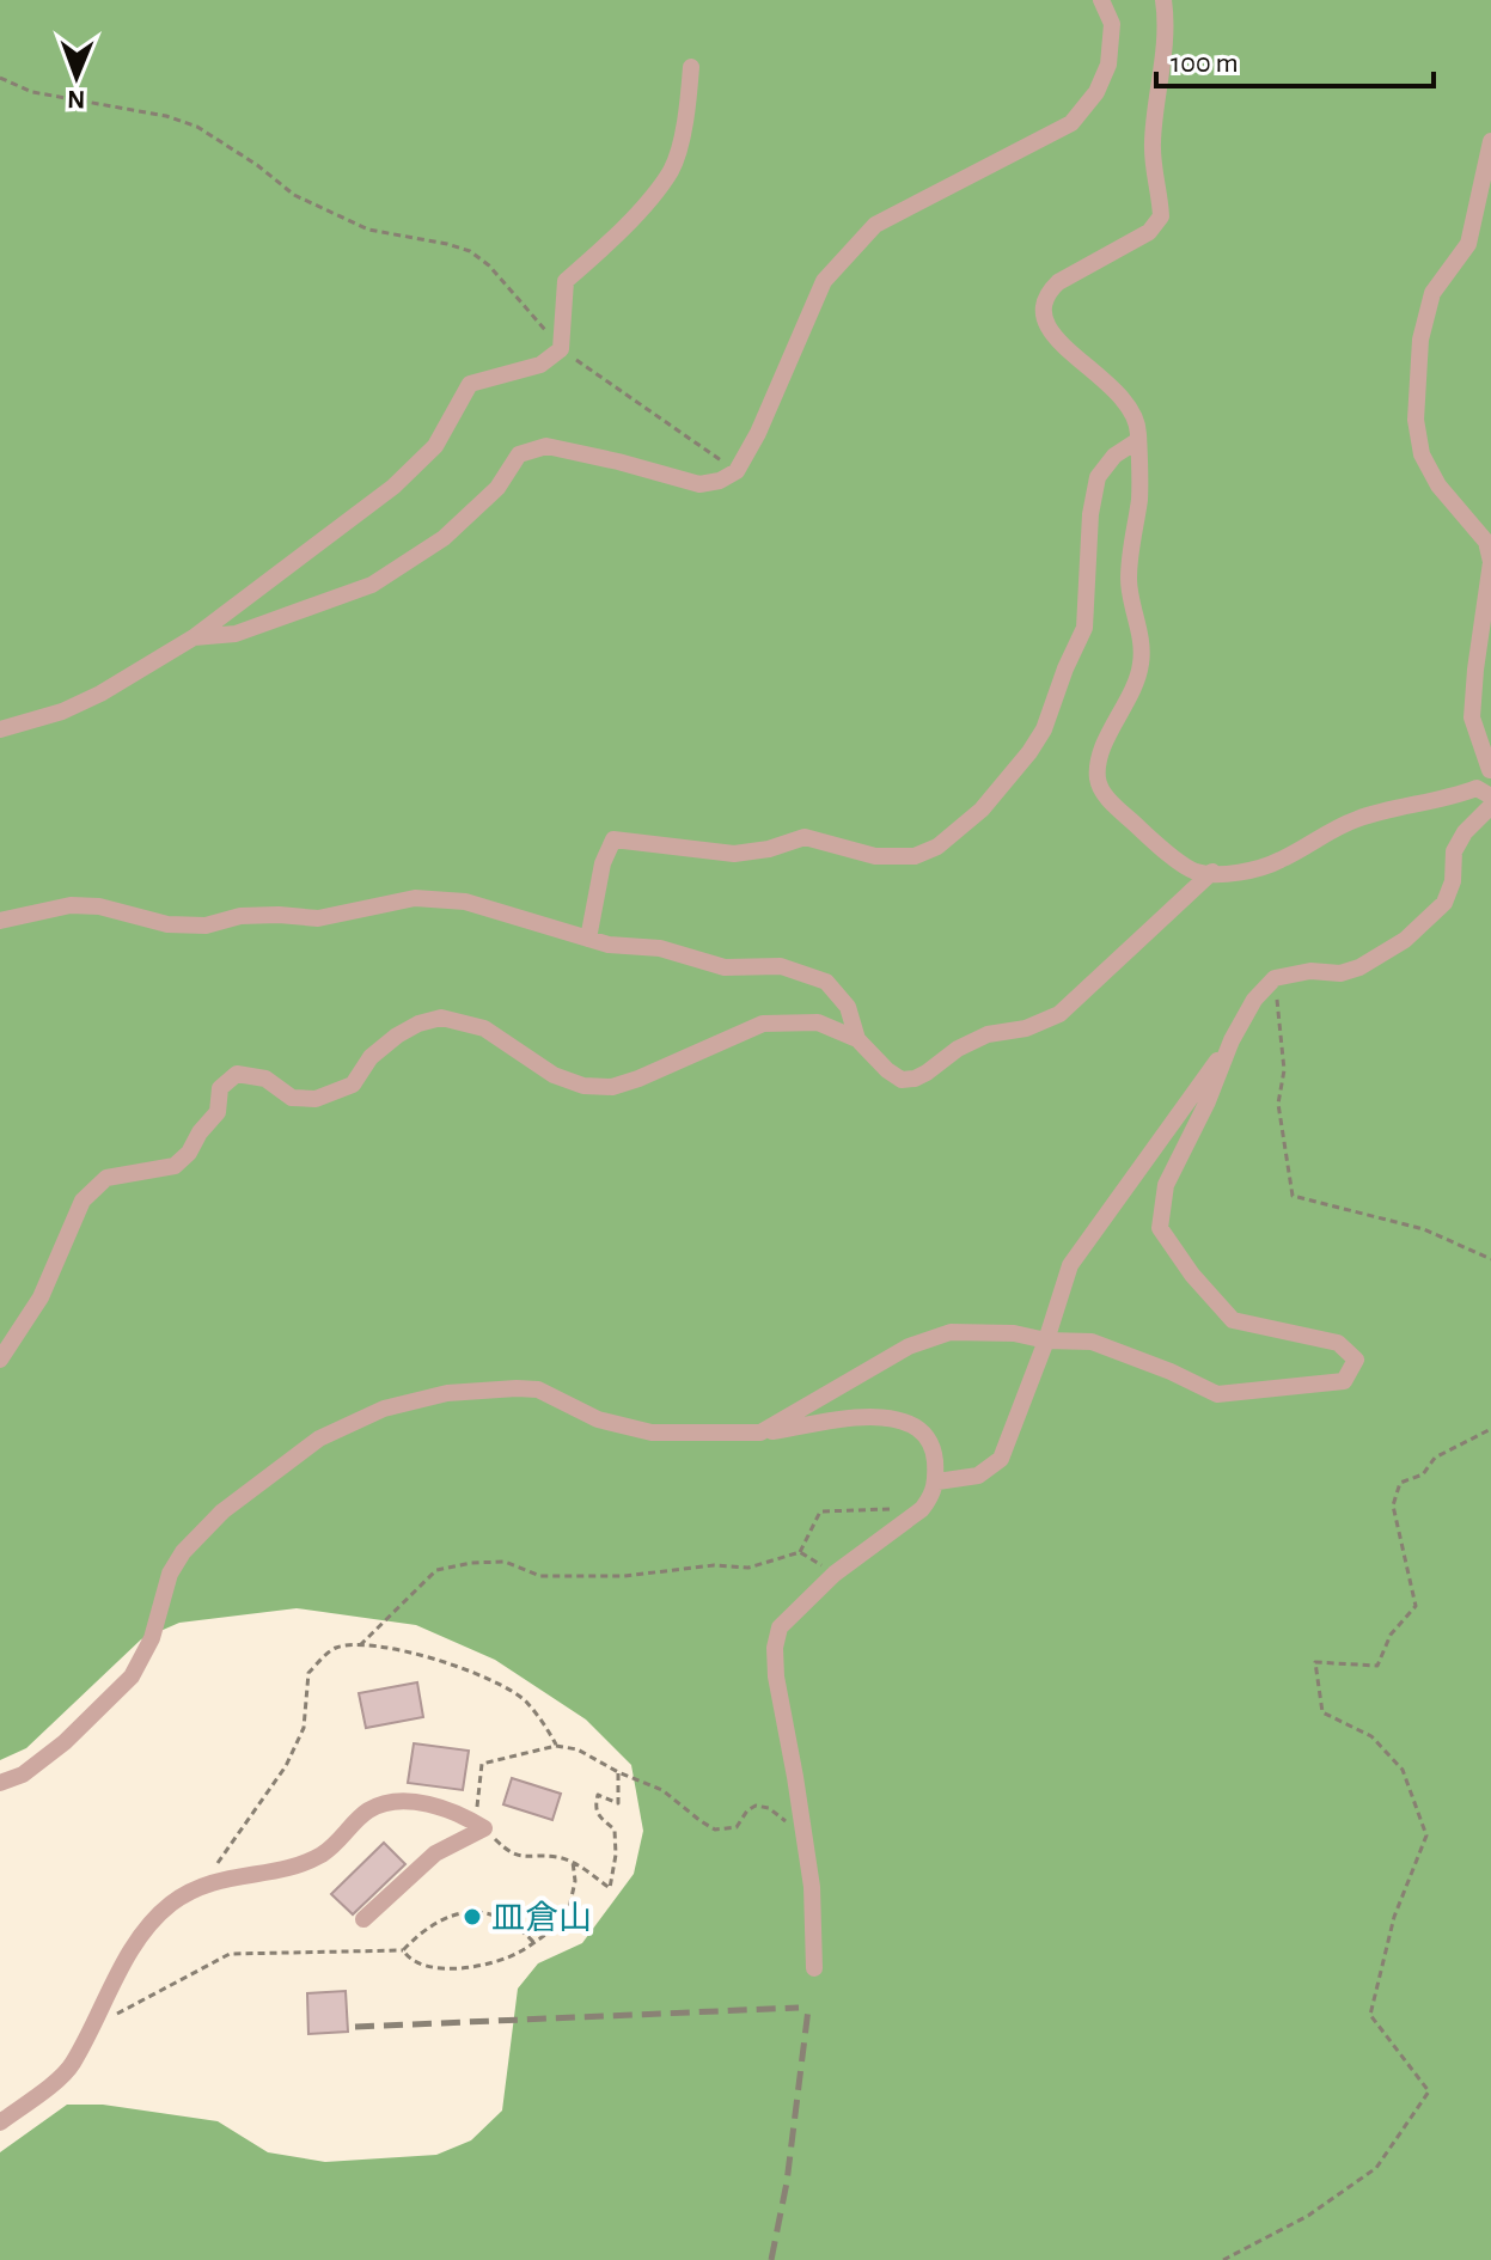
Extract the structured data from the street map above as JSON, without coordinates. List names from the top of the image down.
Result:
{
  "places": ["皿倉山"],
  "scale_bar": "100 m",
  "north": "bottom"
}
